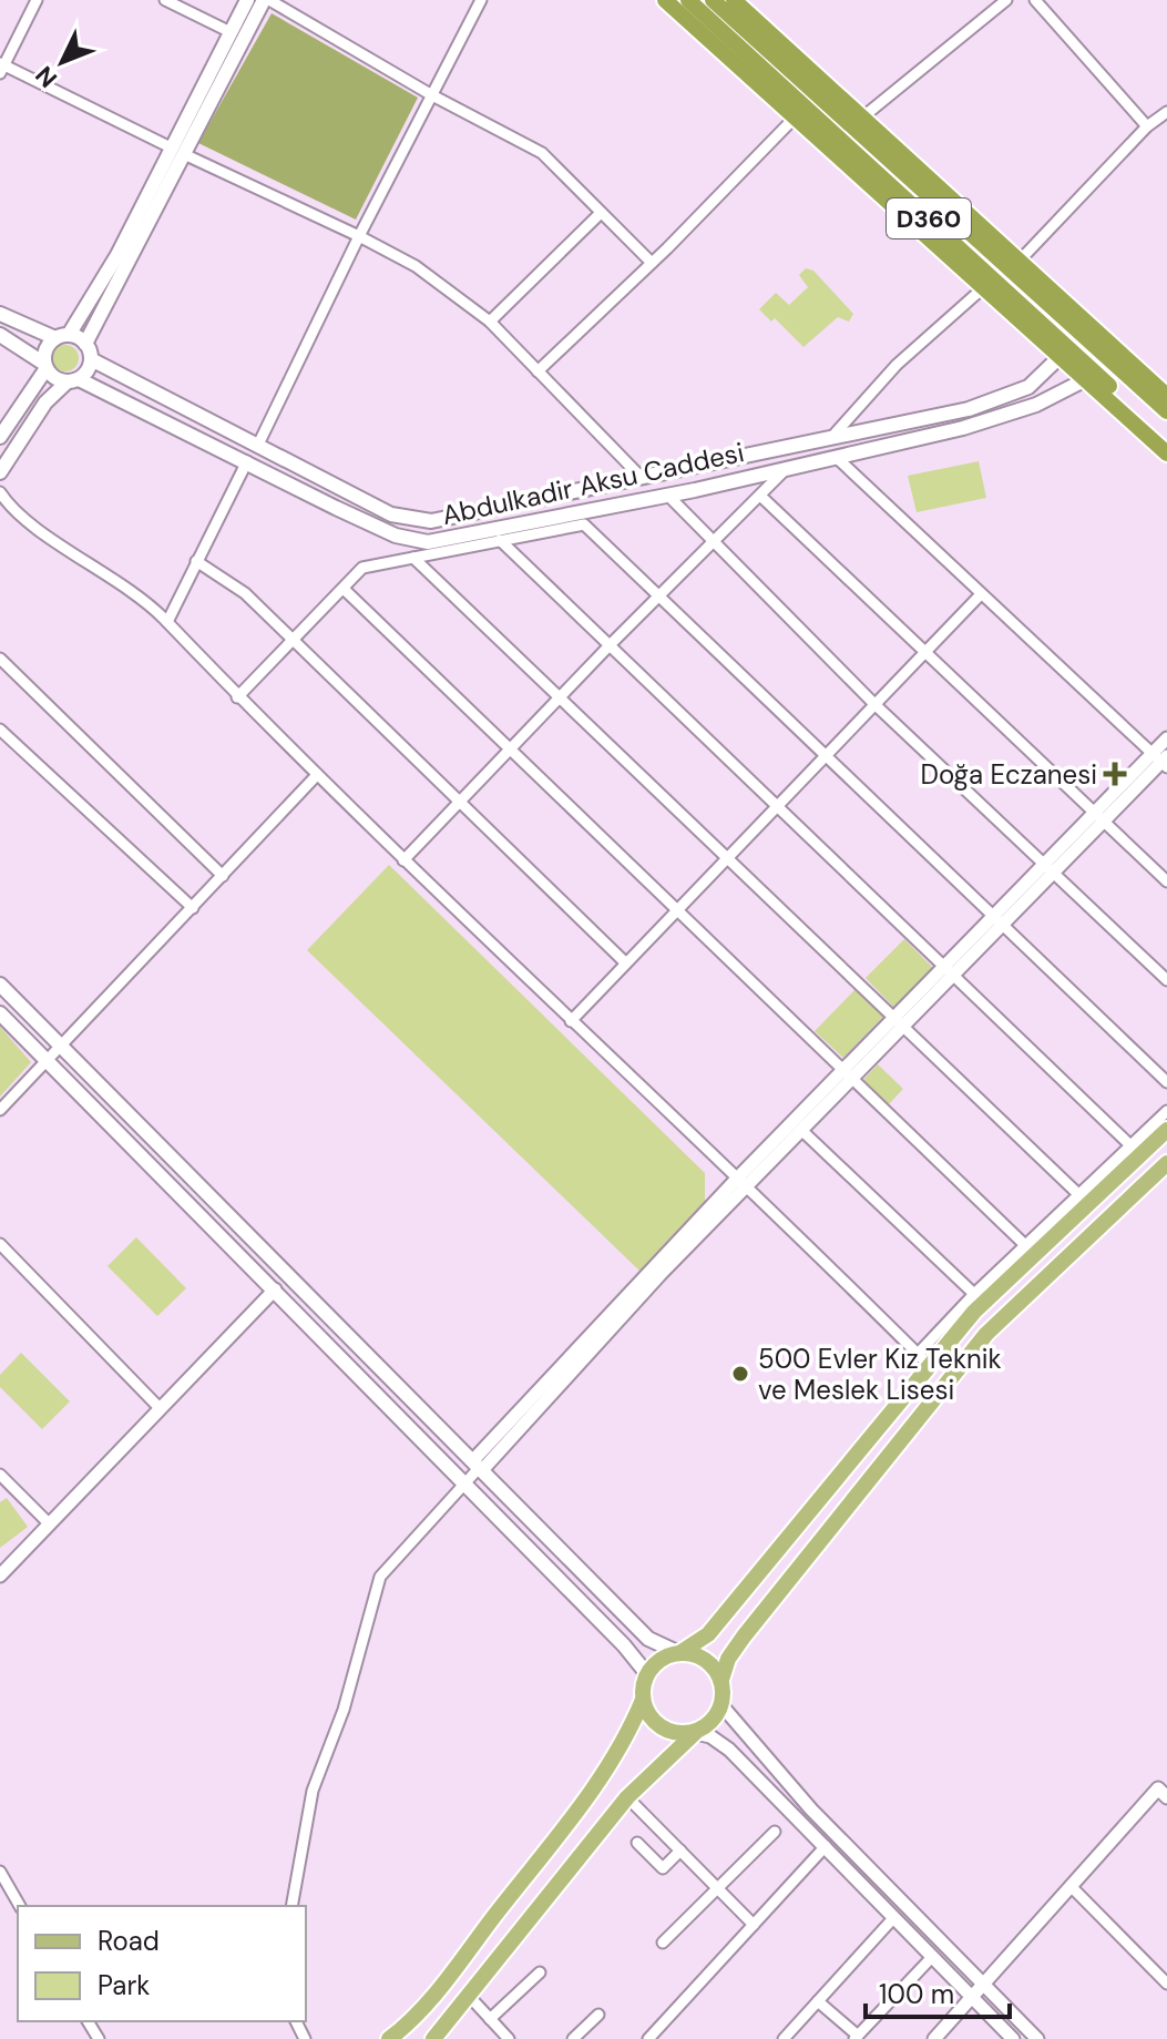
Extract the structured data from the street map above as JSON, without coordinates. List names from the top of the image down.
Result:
{
  "streets": {
    "highway": ["D360"],
    "main road": ["Abdulkadir Aksu Caddesi"]
  },
  "places": {
    "health": ["Doğa Eczanesi"],
    "other": ["500 Evler Kız Teknik ve Meslek Lisesi"]
  },
  "legend": ["Road", "Park"],
  "scale_bar": "100 m",
  "north": "bottom left"
}
